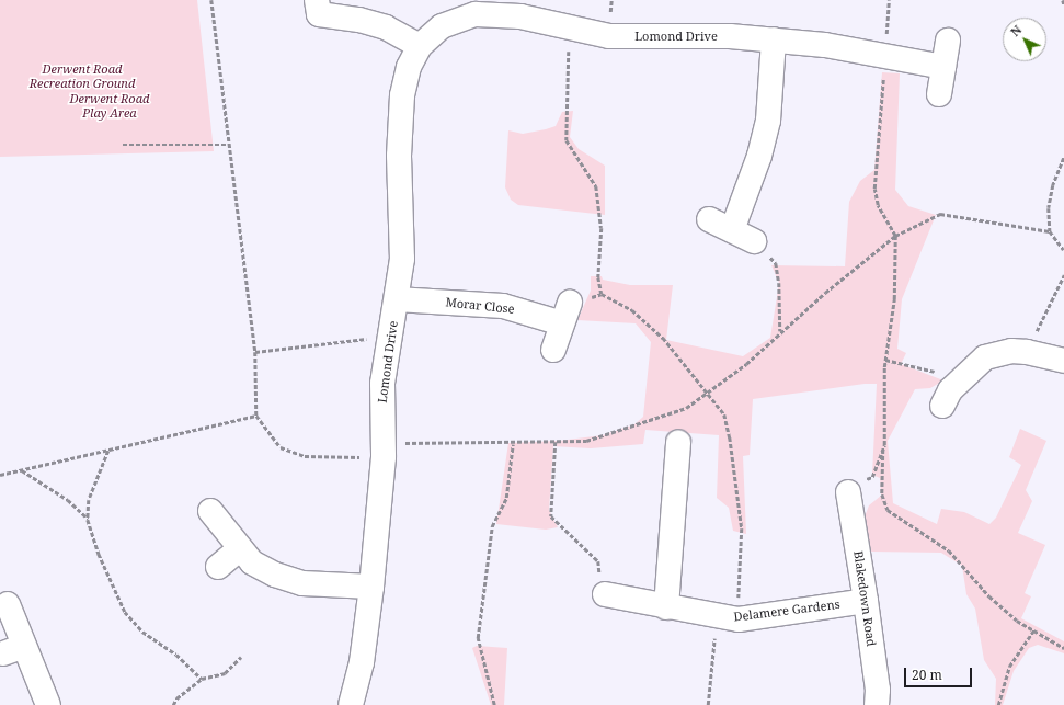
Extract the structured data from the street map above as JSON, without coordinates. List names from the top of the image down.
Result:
{
  "streets": {
    "street": [
      "Lomond Drive",
      "Morar Close",
      "Blakedown Road",
      "Delamere Gardens"
    ]
  },
  "crossings": [
    ["Lomond Drive", "Morar Close"],
    ["Blakedown Road", "Delamere Gardens"]
  ],
  "parks": ["Derwent Road Recreation Ground", "Derwent Road Play Area"],
  "scale_bar": "20 m",
  "north": "top left"
}
